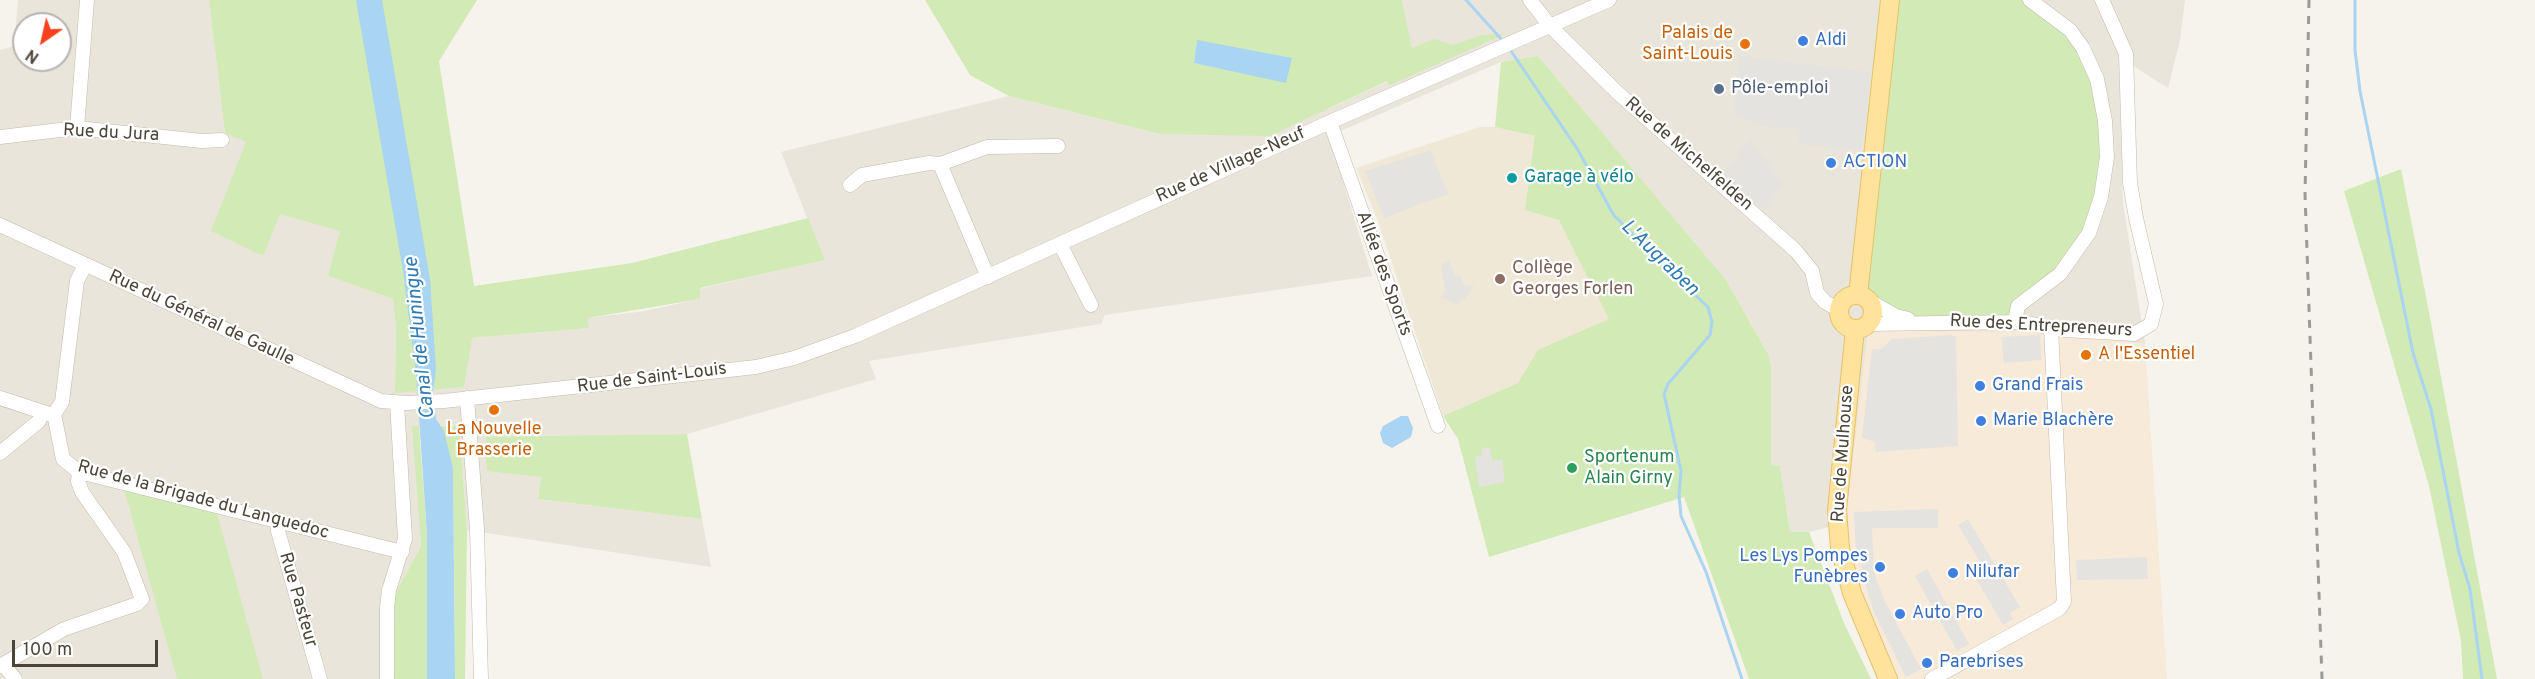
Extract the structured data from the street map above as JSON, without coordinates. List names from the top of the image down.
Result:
{
  "streets": {
    "main road": ["Rue de Mulhouse"],
    "street": [
      "Rue du Jura",
      "Rue de Michelfelden",
      "Rue de Village-Neuf",
      "Allée des Sports",
      "Rue du Général de Gaulle",
      "Rue des Entrepreneurs",
      "Rue de Saint-Louis",
      "Rue de la Brigade du Languedoc",
      "Rue Pasteur"
    ]
  },
  "crossings": [
    ["Rue de Michelfelden", "Rue de Village-Neuf"],
    ["Rue de Michelfelden", "Rue des Entrepreneurs"],
    ["Rue de Michelfelden", "Rue de Mulhouse"],
    ["Rue de Village-Neuf", "Allée des Sports"],
    ["Rue de Village-Neuf", "Rue de Saint-Louis"],
    ["Rue du Général de Gaulle", "Rue de Saint-Louis"],
    ["Rue des Entrepreneurs", "Rue de Mulhouse"],
    ["Rue de la Brigade du Languedoc", "Rue Pasteur"]
  ],
  "water": ["L'Augraben", "Canal de Huningue"],
  "places": [
    "Aldi",
    "Palais de Saint-Louis",
    "Pôle-emploi",
    "ACTION",
    "Garage à vélo",
    "Collège Georges Forlen",
    "A l'Essentiel",
    "Grand Frais",
    "La Nouvelle Brasserie",
    "Marie Blachère",
    "Sportenum Alain Girny",
    "Les Lys Pompes Funèbres",
    "Nilufar",
    "Auto Pro",
    "Parebrises"
  ],
  "scale_bar": "100 m",
  "north": "bottom left"
}
